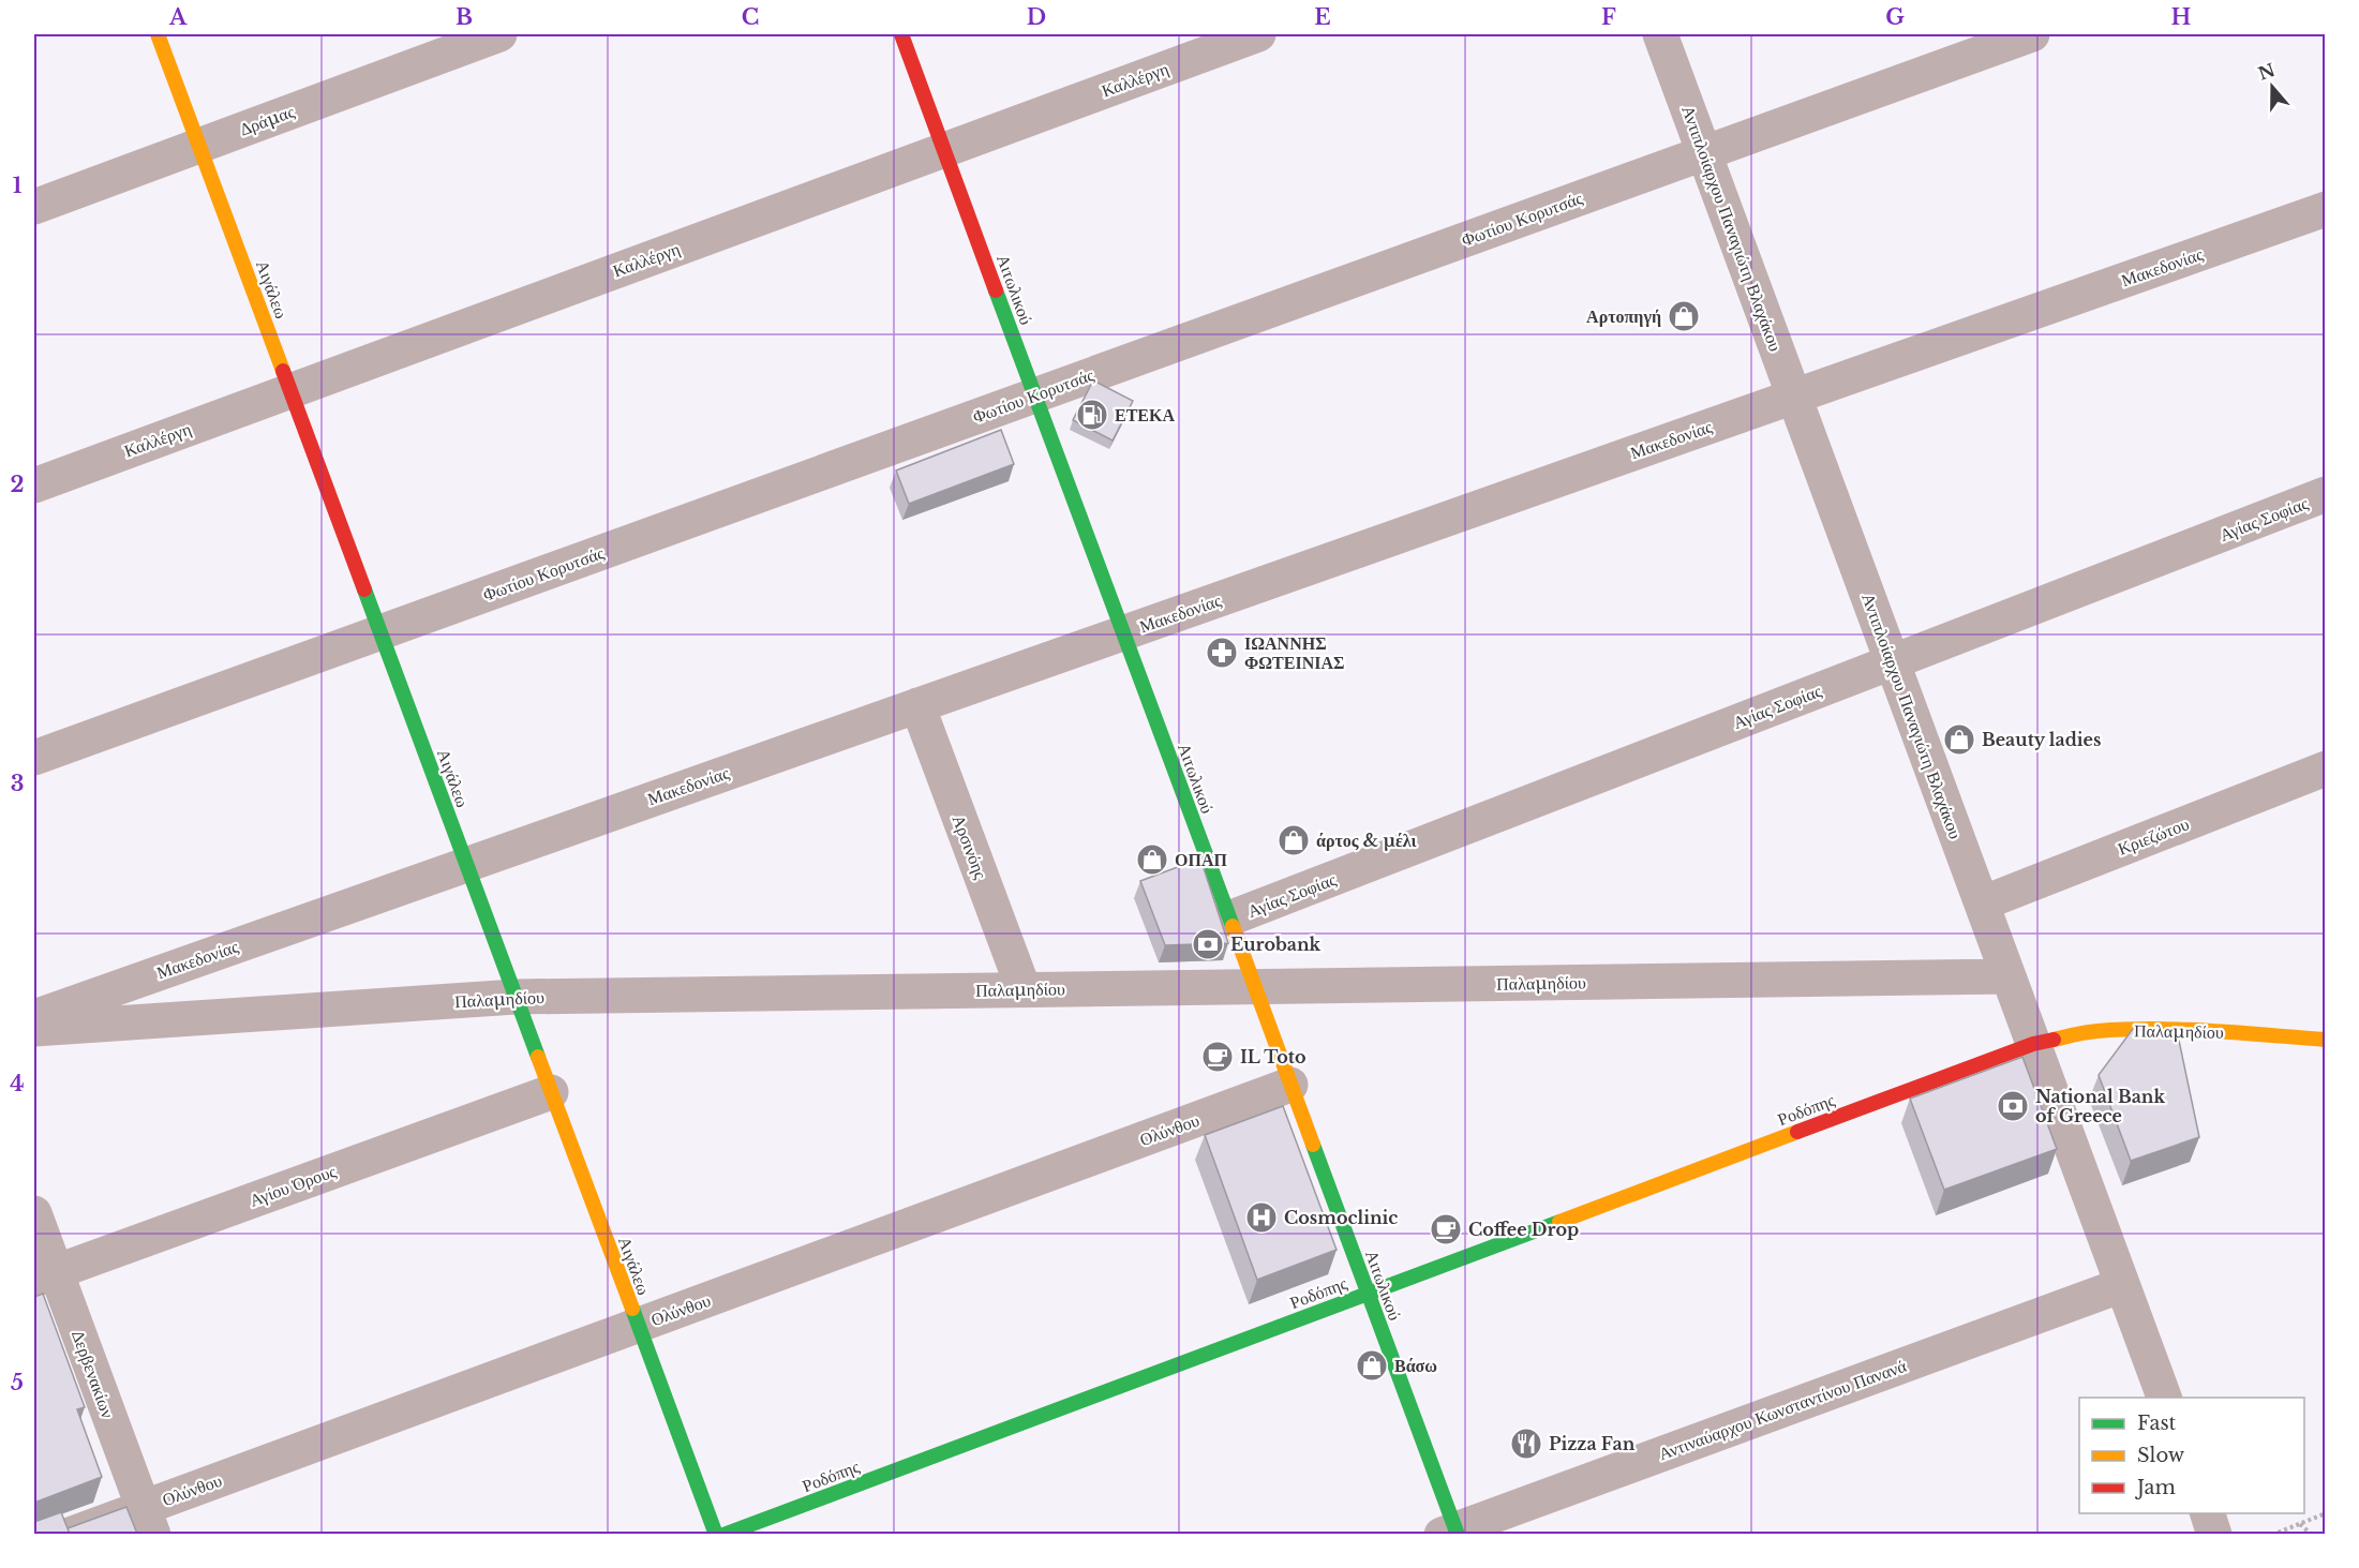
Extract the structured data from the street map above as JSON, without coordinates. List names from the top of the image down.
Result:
{
  "streets": {
    "street": [
      "Καλλέργη",
      "Δράμας",
      "Φωτίου Κορυτσάς",
      "Αντιπλοίαρχου Παναγιώτη Βλαχάκου",
      "Μακεδονίας",
      "Αιγάλεω",
      "Αιτωλικού",
      "Αγίας Σοφίας",
      "Κριεζώτου",
      "Αρσινόης",
      "Παλαμηδίου",
      "Ροδόπης",
      "Ολύνθου",
      "Αγίου Όρους",
      "Δερβενακίων",
      "Αντιναύαρχου Κωνσταντίνου Πανανά"
    ]
  },
  "crossings": [
    ["Καλλέργη", "Αιγάλεω"],
    ["Καλλέργη", "Αιτωλικού"],
    ["Δράμας", "Αιγάλεω"],
    ["Φωτίου Κορυτσάς", "Αντιπλοίαρχου Παναγιώτη Βλαχάκου"],
    ["Φωτίου Κορυτσάς", "Αιγάλεω"],
    ["Φωτίου Κορυτσάς", "Αιτωλικού"],
    ["Αντιπλοίαρχου Παναγιώτη Βλαχάκου", "Μακεδονίας"],
    ["Αντιπλοίαρχου Παναγιώτη Βλαχάκου", "Αγίας Σοφίας"],
    ["Αντιπλοίαρχου Παναγιώτη Βλαχάκου", "Κριεζώτου"],
    ["Αντιπλοίαρχου Παναγιώτη Βλαχάκου", "Παλαμηδίου"],
    ["Αντιπλοίαρχου Παναγιώτη Βλαχάκου", "Ροδόπης"],
    ["Αντιπλοίαρχου Παναγιώτη Βλαχάκου", "Αντιναύαρχου Κωνσταντίνου Πανανά"],
    ["Μακεδονίας", "Αιγάλεω"],
    ["Μακεδονίας", "Αιτωλικού"],
    ["Μακεδονίας", "Αρσινόης"],
    ["Αιγάλεω", "Παλαμηδίου"],
    ["Αιγάλεω", "Ολύνθου"],
    ["Αιγάλεω", "Αγίου Όρους"],
    ["Αιτωλικού", "Αγίας Σοφίας"],
    ["Αιτωλικού", "Παλαμηδίου"],
    ["Αιτωλικού", "Ροδόπης"],
    ["Αιτωλικού", "Ολύνθου"],
    ["Αιτωλικού", "Αντιναύαρχου Κωνσταντίνου Πανανά"],
    ["Αρσινόης", "Παλαμηδίου"],
    ["Παλαμηδίου", "Ροδόπης"],
    ["Ολύνθου", "Δερβενακίων"],
    ["Αγίου Όρους", "Δερβενακίων"]
  ],
  "places": {
    "shop": [
      "Αρτοπηγή",
      "Beauty ladies",
      "άρτος & μέλι",
      "ΟΠΑΠ",
      "Βάσω"
    ],
    "fuel station": ["ΕΤΕΚΑ"],
    "pharmacy": ["ΙΩΑΝΝΗΣ ΦΩΤΕΙΝΙΑΣ"],
    "bank": ["Eurobank", "National Bank of Greece"],
    "cafe": ["IL Toto", "Coffee Drop"],
    "hospital": ["Cosmoclinic"],
    "restaurant": ["Pizza Fan"]
  },
  "legend": ["Fast", "Slow", "Jam"],
  "north": "top",
  "grid": {
    "columns": [
      "A",
      "B",
      "C",
      "D",
      "E",
      "F",
      "G",
      "H"
    ],
    "rows": [
      "1",
      "2",
      "3",
      "4",
      "5"
    ]
  }
}
